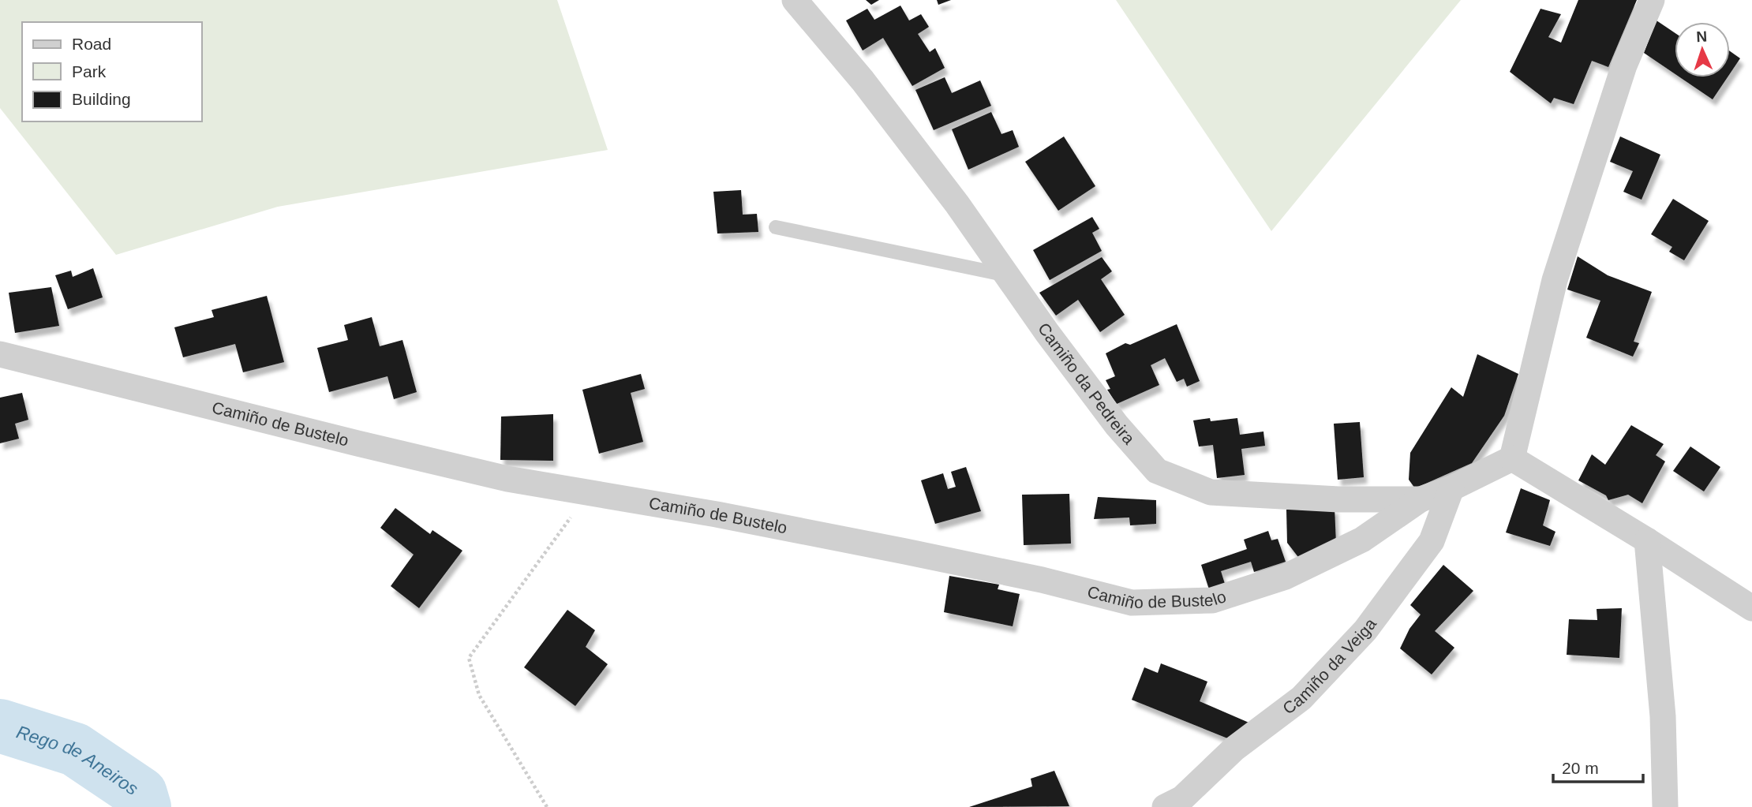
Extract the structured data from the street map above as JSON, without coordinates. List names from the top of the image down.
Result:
{
  "streets": {
    "street": ["Camiño da Pedreira", "Camiño de Bustelo", "Camiño da Veiga"]
  },
  "crossings": [
    ["Camiño da Pedreira", "Camiño de Bustelo"],
    ["Camiño da Pedreira", "Camiño da Veiga"]
  ],
  "water": ["Rego de Aneiros"],
  "legend": ["Road", "Park", "Building"],
  "scale_bar": "20 m",
  "north": "top"
}
